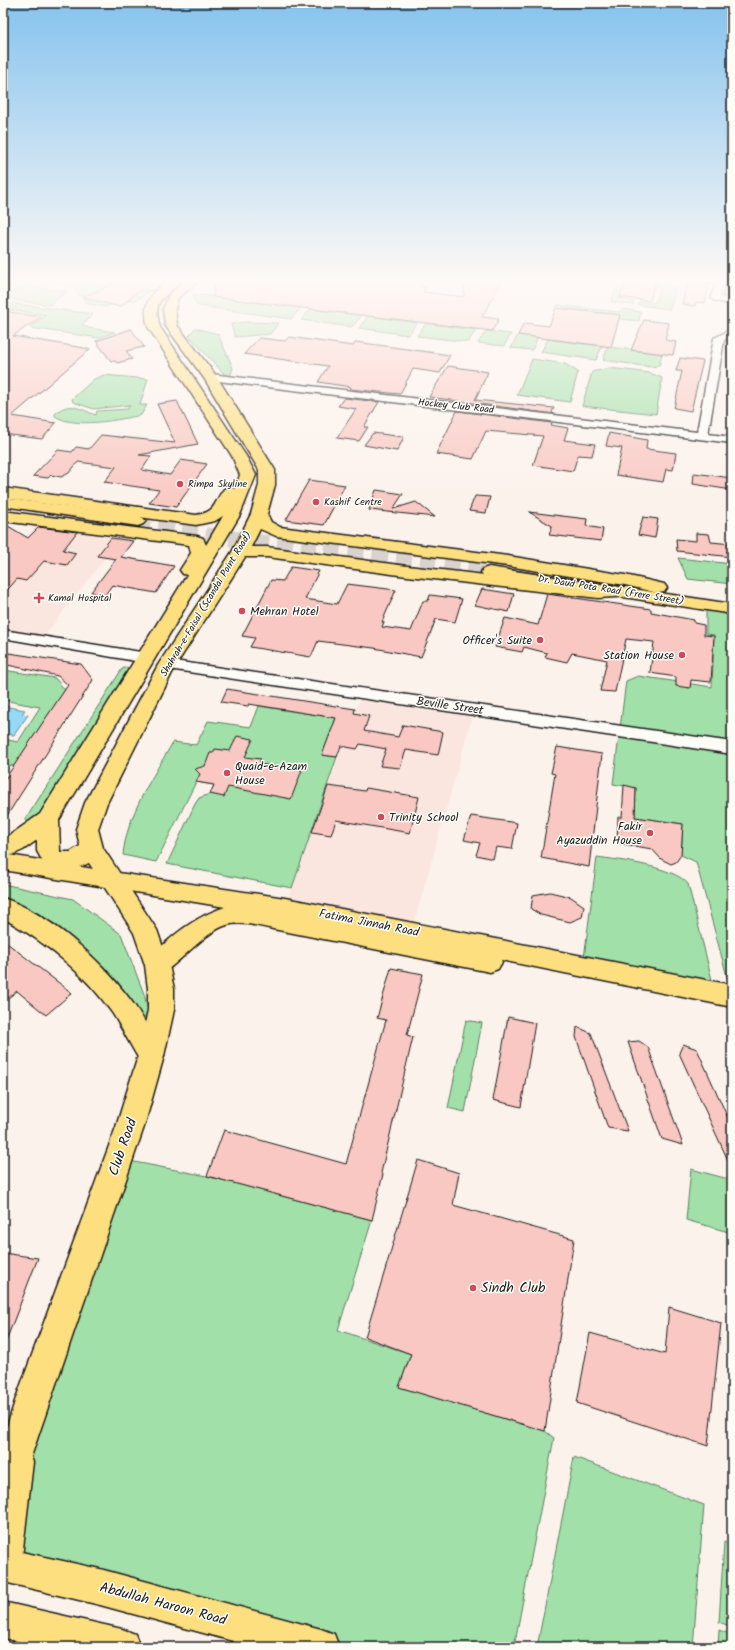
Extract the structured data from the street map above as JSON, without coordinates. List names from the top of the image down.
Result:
{
  "streets": {
    "highway": ["Shahrah-e-Faisal (Scandal Point Road)", "Club Road"],
    "main road": ["Dr. Daud Pota Road (Frere Street)", "Fatima Jinnah Road", "Abdullah Haroon Road"],
    "street": ["Hockey Club Road", "Beville Street"]
  },
  "crossings": [
    ["Hockey Club Road", "Shahrah-e-Faisal (Scandal Point Road)"],
    ["Shahrah-e-Faisal (Scandal Point Road)", "Beville Street"],
    ["Shahrah-e-Faisal (Scandal Point Road)", "Club Road"],
    ["Fatima Jinnah Road", "Club Road"]
  ],
  "places": {
    "other": [
      "Rimpa Skyline",
      "Kashif Centre",
      "Mehran Hotel",
      "Officer's Suite",
      "Station House",
      "Quaid-e-Azam House",
      "Trinity School",
      "Fakir Ayazuddin House",
      "Sindh Club"
    ],
    "health": ["Kamal Hospital"]
  }
}
